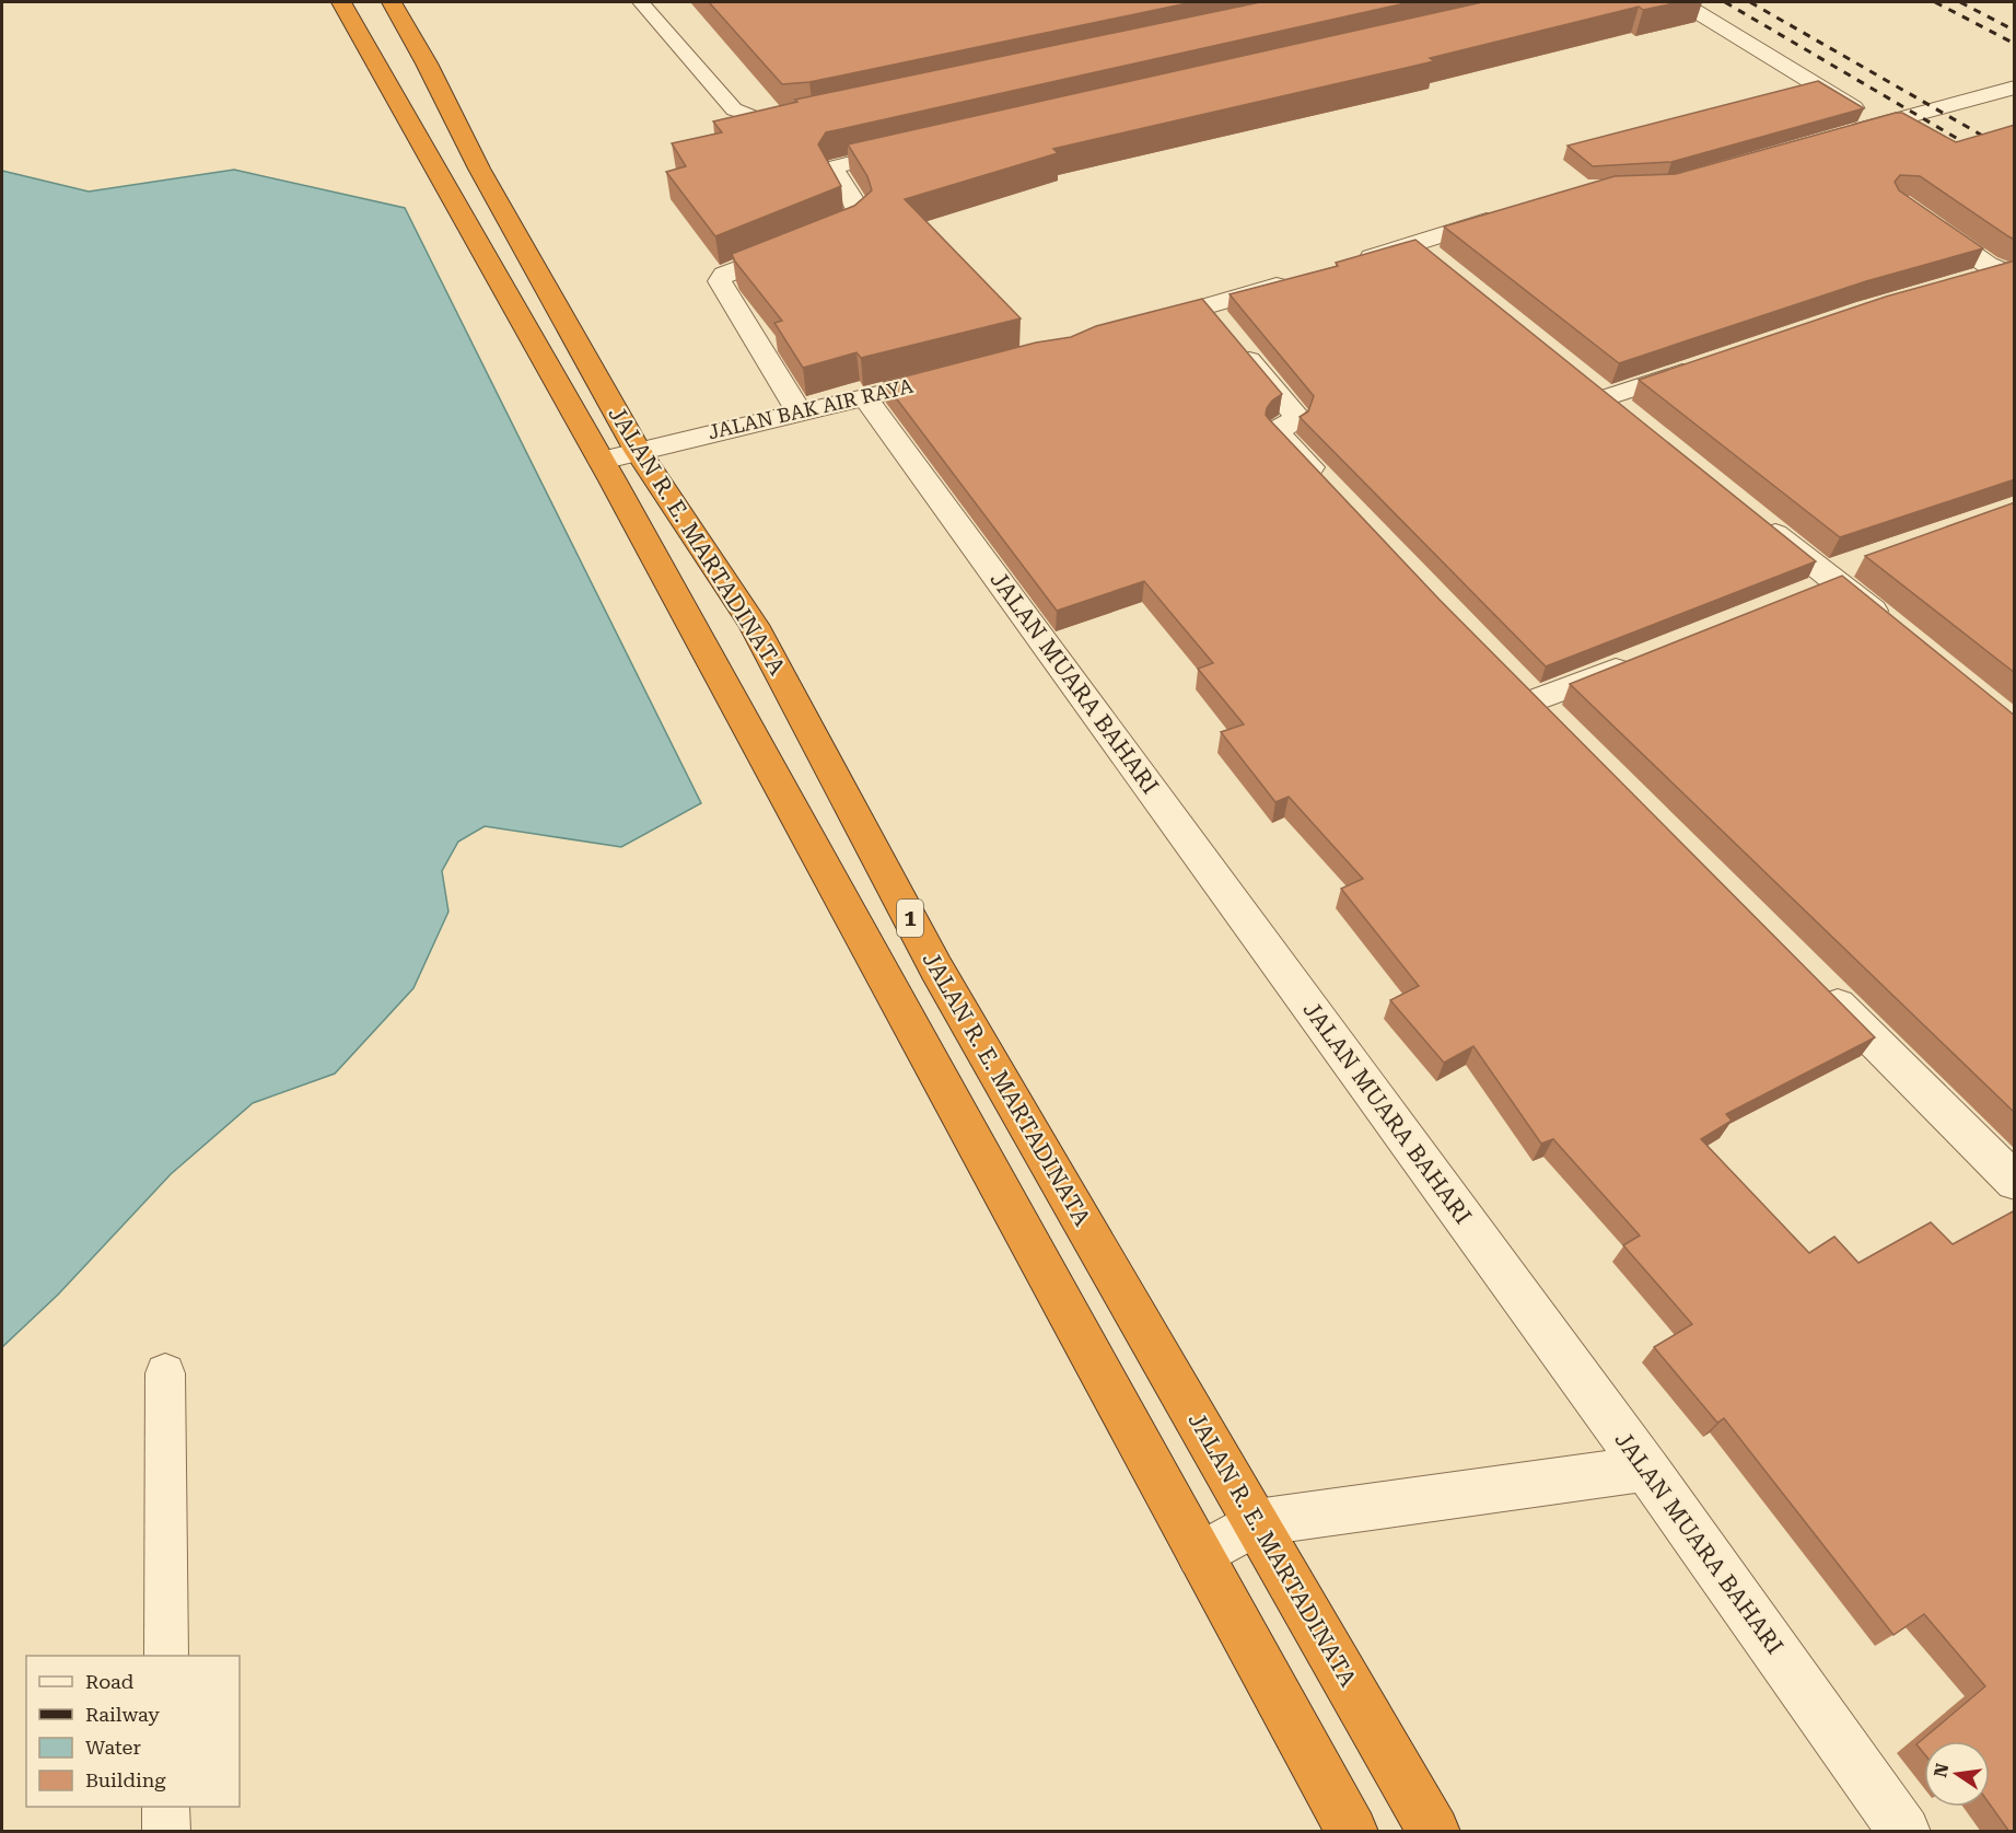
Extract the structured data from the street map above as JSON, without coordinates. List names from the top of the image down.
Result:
{
  "streets": {
    "highway": ["JALAN R. E. MARTADINATA", "1"],
    "street": ["JALAN BAK AIR RAYA", "JALAN MUARA BAHARI"]
  },
  "crossings": [
    ["JALAN BAK AIR RAYA", "JALAN R. E. MARTADINATA"],
    ["JALAN BAK AIR RAYA", "JALAN MUARA BAHARI"]
  ],
  "legend": [
    "Road",
    "Railway",
    "Water",
    "Building"
  ],
  "north": "left"
}
